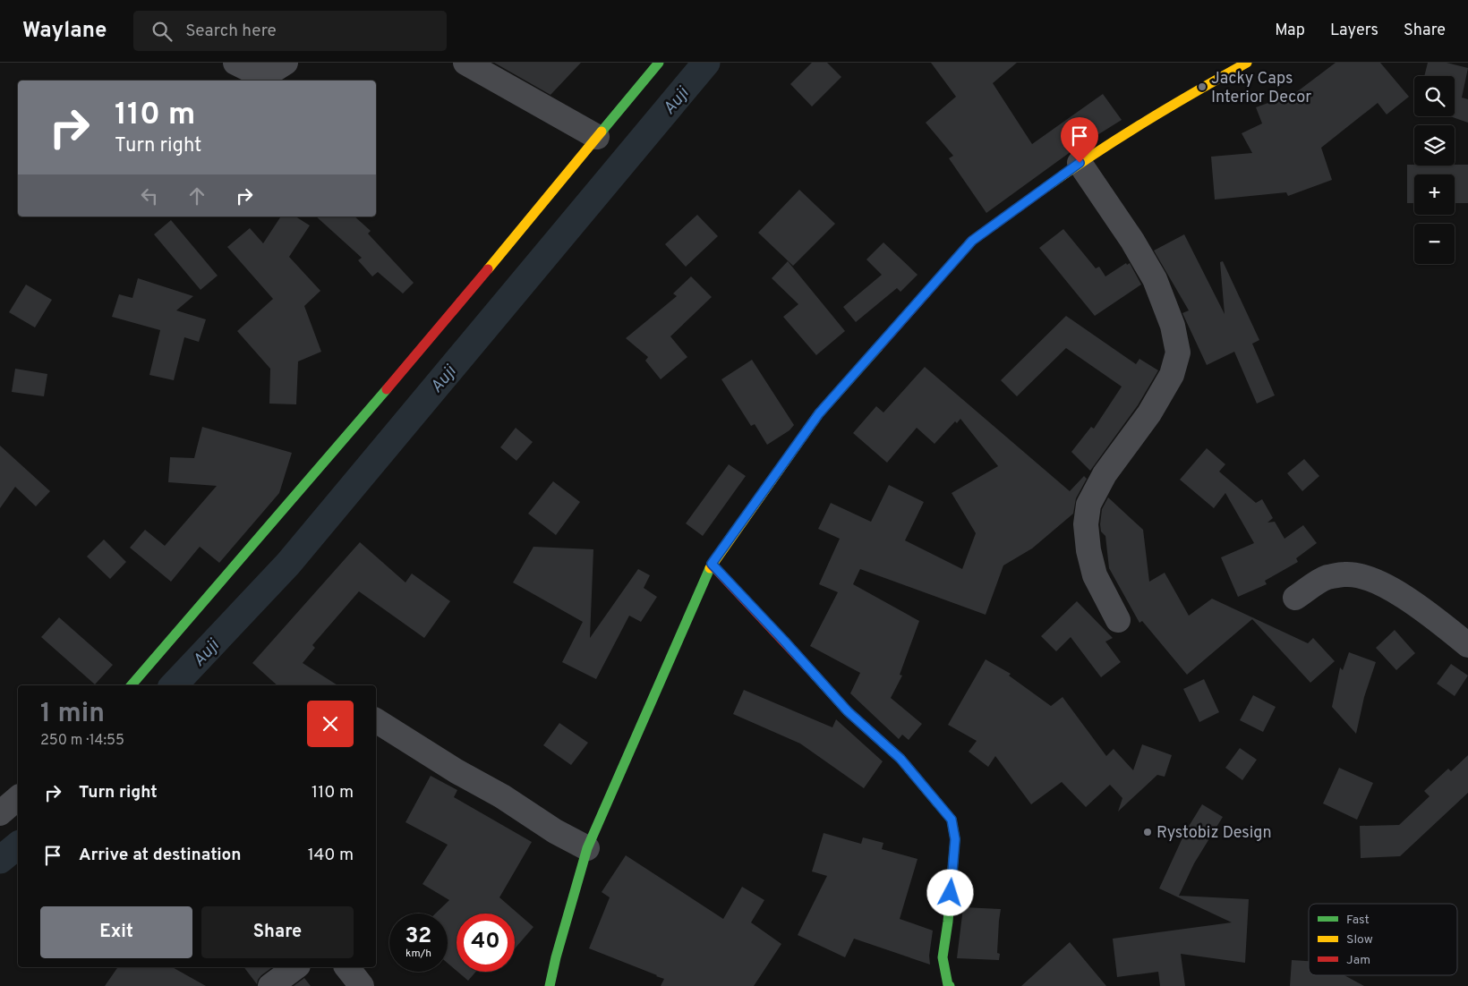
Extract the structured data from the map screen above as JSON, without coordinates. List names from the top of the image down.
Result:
{
  "water": ["Auji"],
  "places": ["Jacky Caps Interior Decor", "Rystobiz Design"],
  "legend": ["Fast", "Slow", "Jam"],
  "page": {
    "header": "Waylane",
    "search": "Search here",
    "nav": ["Map", "Layers", "Share"],
    "map_buttons": ["+", "−"],
    "turn": ["110 m", "Turn right"],
    "heading": ["1 min", "250 m · 14:55"],
    "list": [
      {
        "name": "Turn right",
        "value": "110 m"
      },
      {
        "name": "Arrive at destination",
        "value": "140 m"
      }
    ],
    "buttons": ["Exit", "Share"],
    "speed": "32 km/h",
    "limit": "40"
  }
}
